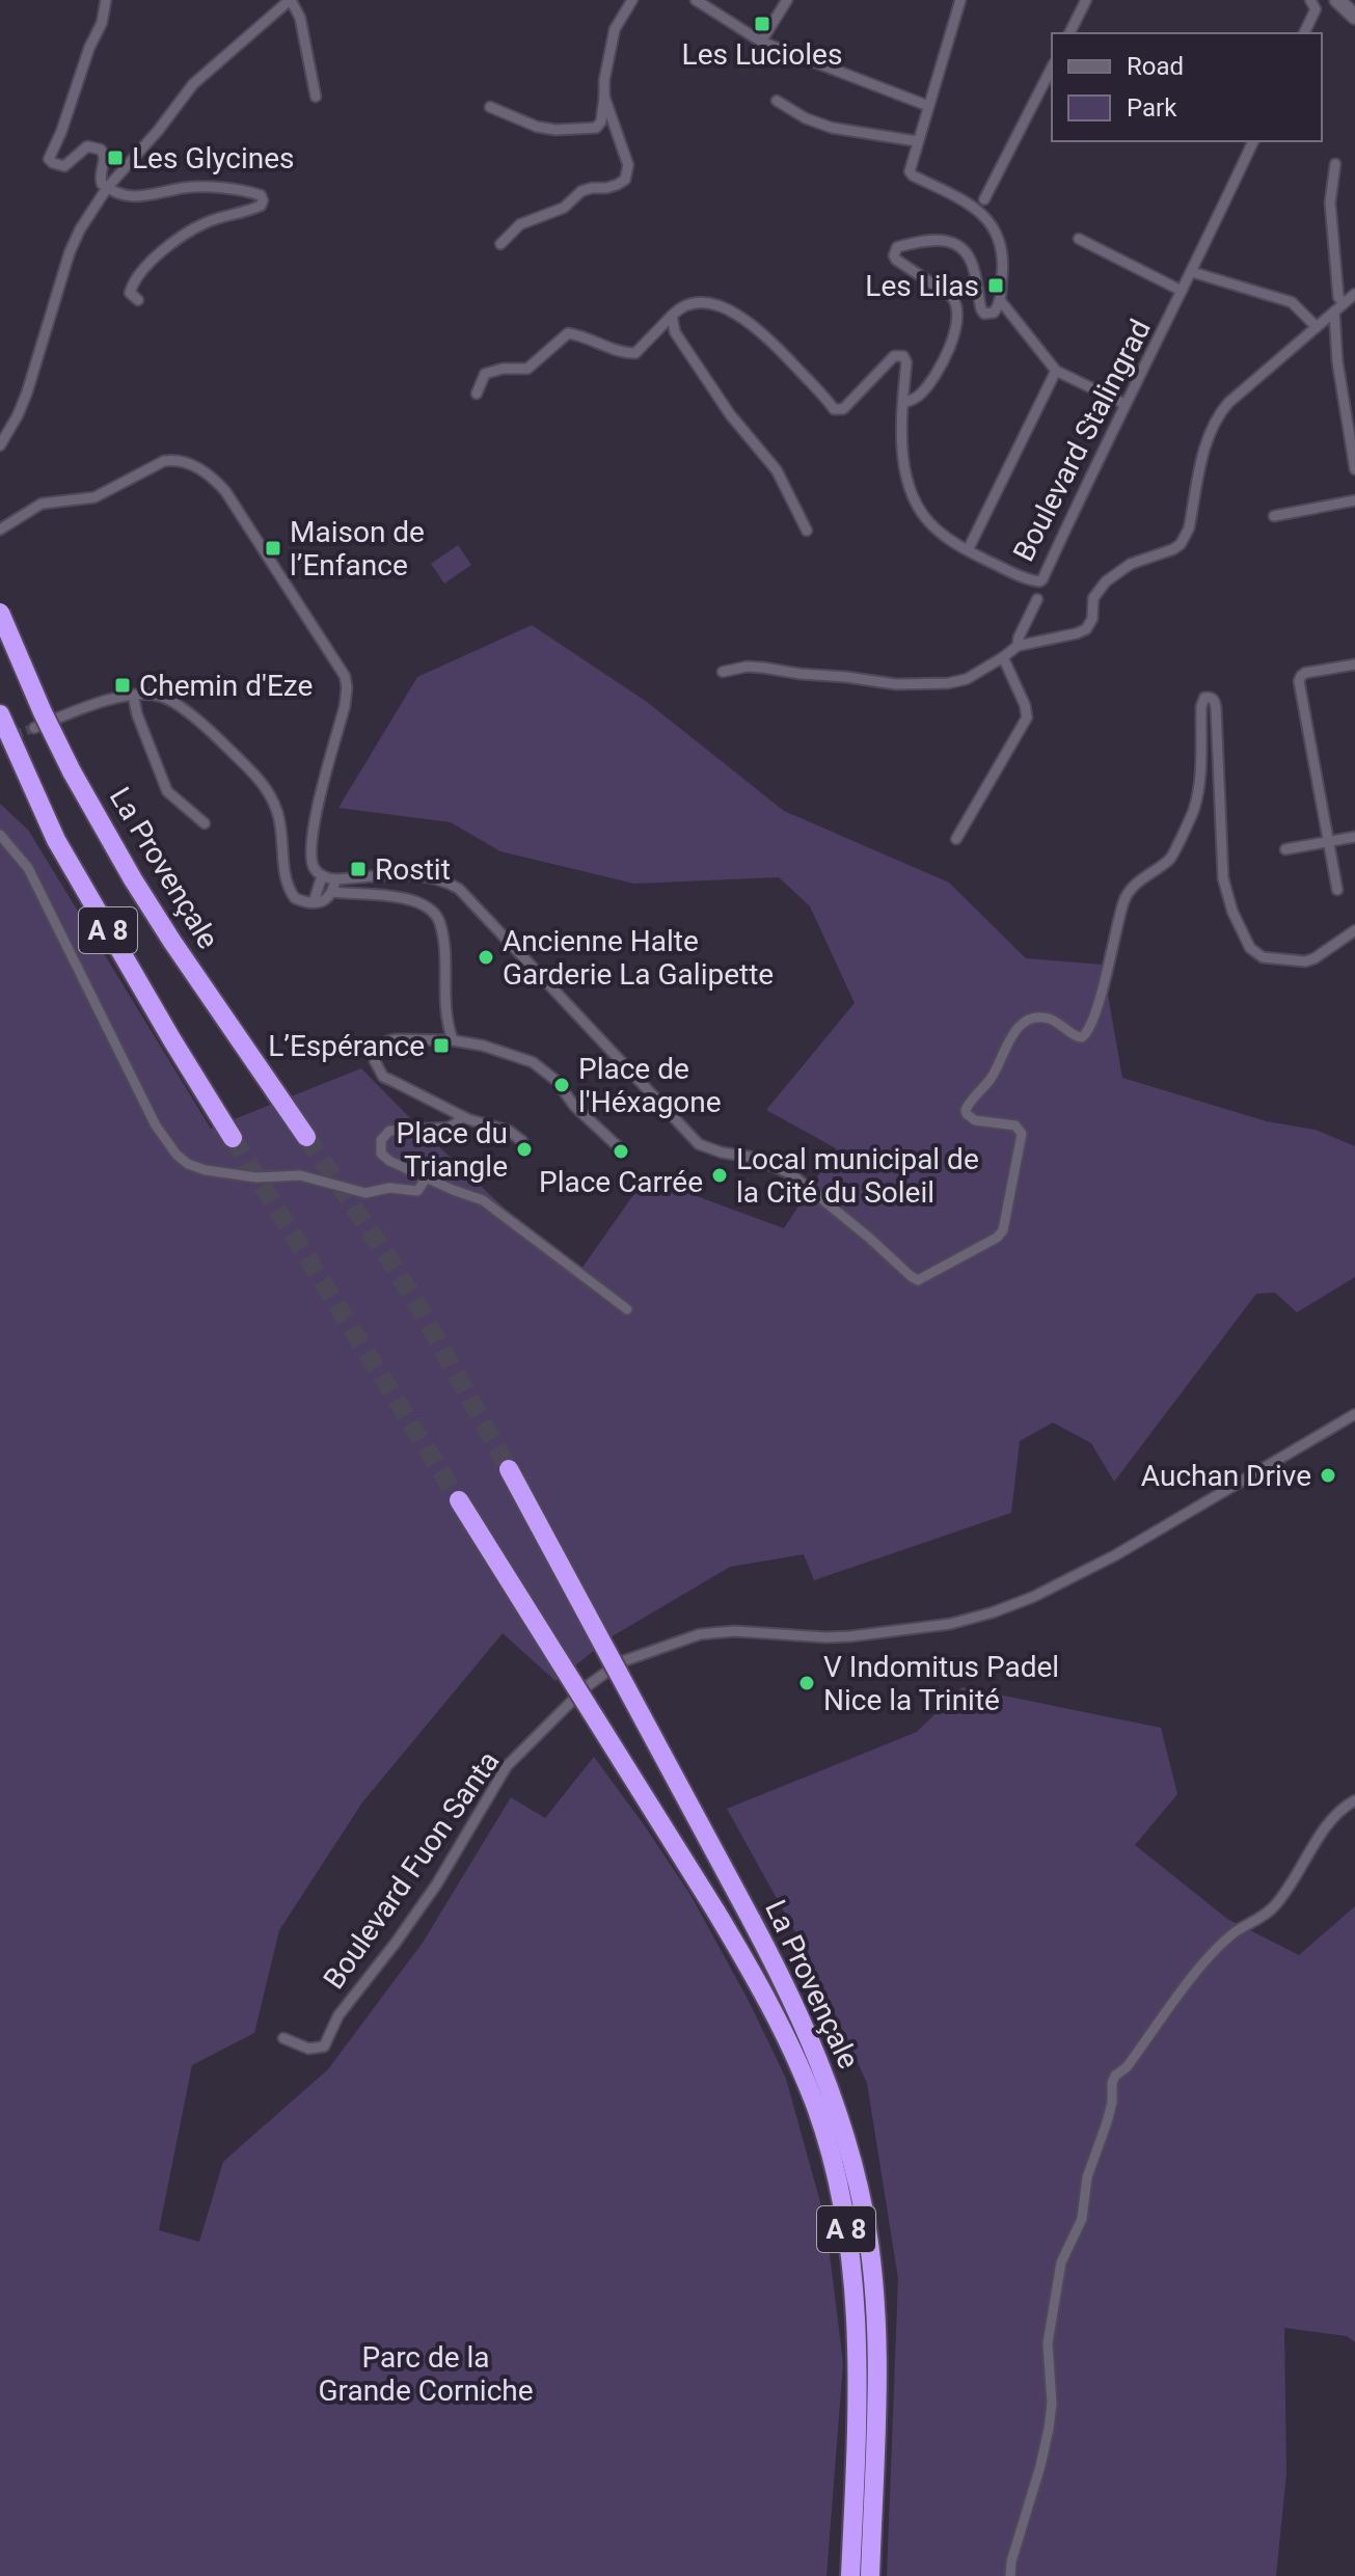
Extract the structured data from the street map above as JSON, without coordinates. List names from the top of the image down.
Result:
{
  "streets": {
    "highway": ["La Provençale", "A 8"],
    "street": ["Boulevard Stalingrad", "Boulevard Fuon Santa"]
  },
  "parks": ["Parc de la Grande Corniche"],
  "places": {
    "transit": [
      "Les Lucioles",
      "Les Glycines",
      "Les Lilas",
      "Maison de l’Enfance",
      "Chemin d'Eze",
      "Rostit",
      "L’Espérance"
    ],
    "other": [
      "Ancienne Halte Garderie La Galipette",
      "Place de l'Héxagone",
      "Place du Triangle",
      "Place Carrée",
      "Local municipal de la Cité du Soleil",
      "Auchan Drive",
      "V Indomitus Padel Nice la Trinité"
    ]
  },
  "legend": ["Road", "Park"]
}
